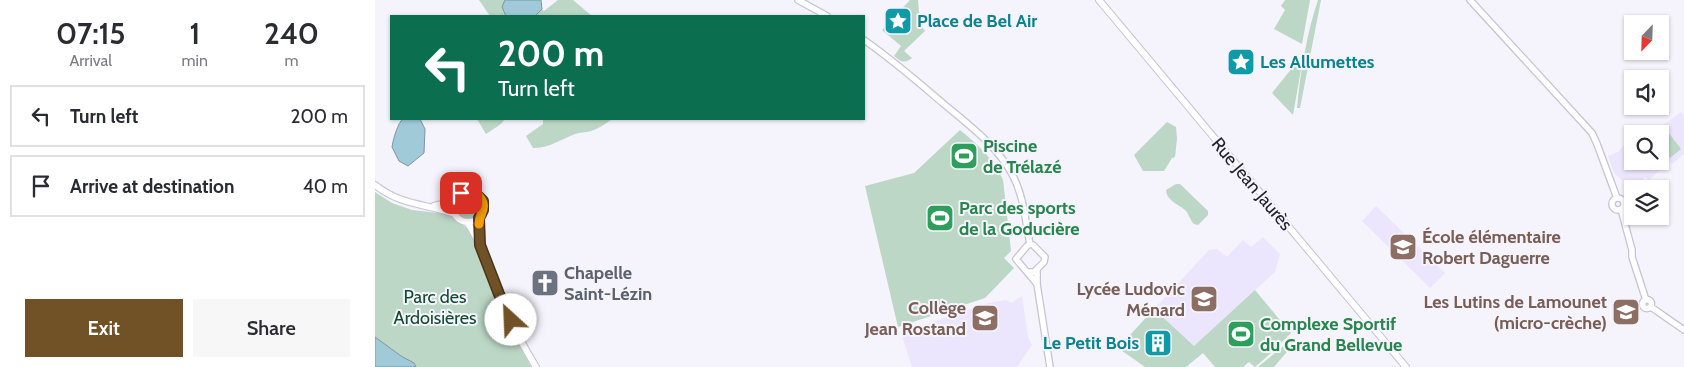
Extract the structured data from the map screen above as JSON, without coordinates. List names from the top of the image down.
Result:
{
  "streets": {
    "main road": ["Rue Jean Jaurès"]
  },
  "parks": ["Parc des Ardoisières"],
  "places": {
    "place": ["Place de Bel Air", "Les Allumettes"],
    "sports": ["Piscine de Trélazé", "Parc des sports de la Goducière", "Complexe Sportif du Grand Bellevue"],
    "school or university": [
      "École élémentaire Robert Daguerre",
      "Lycée Ludovic Ménard",
      "Les Lutins de Lamounet (micro-crèche)",
      "Collège Jean Rostand"
    ],
    "church": ["Chapelle Saint-Lézin"],
    "building": ["Le Petit Bois"]
  },
  "north": "bottom left",
  "page": {
    "eta": [
      "07:15",
      "Arrival",
      "1",
      "min",
      "240",
      "m"
    ],
    "turn": ["200 m", "Turn left"],
    "list": [
      {
        "name": "Turn left",
        "value": "200 m"
      },
      {
        "name": "Arrive at destination",
        "value": "40 m"
      }
    ],
    "buttons": ["Exit", "Share"]
  }
}
